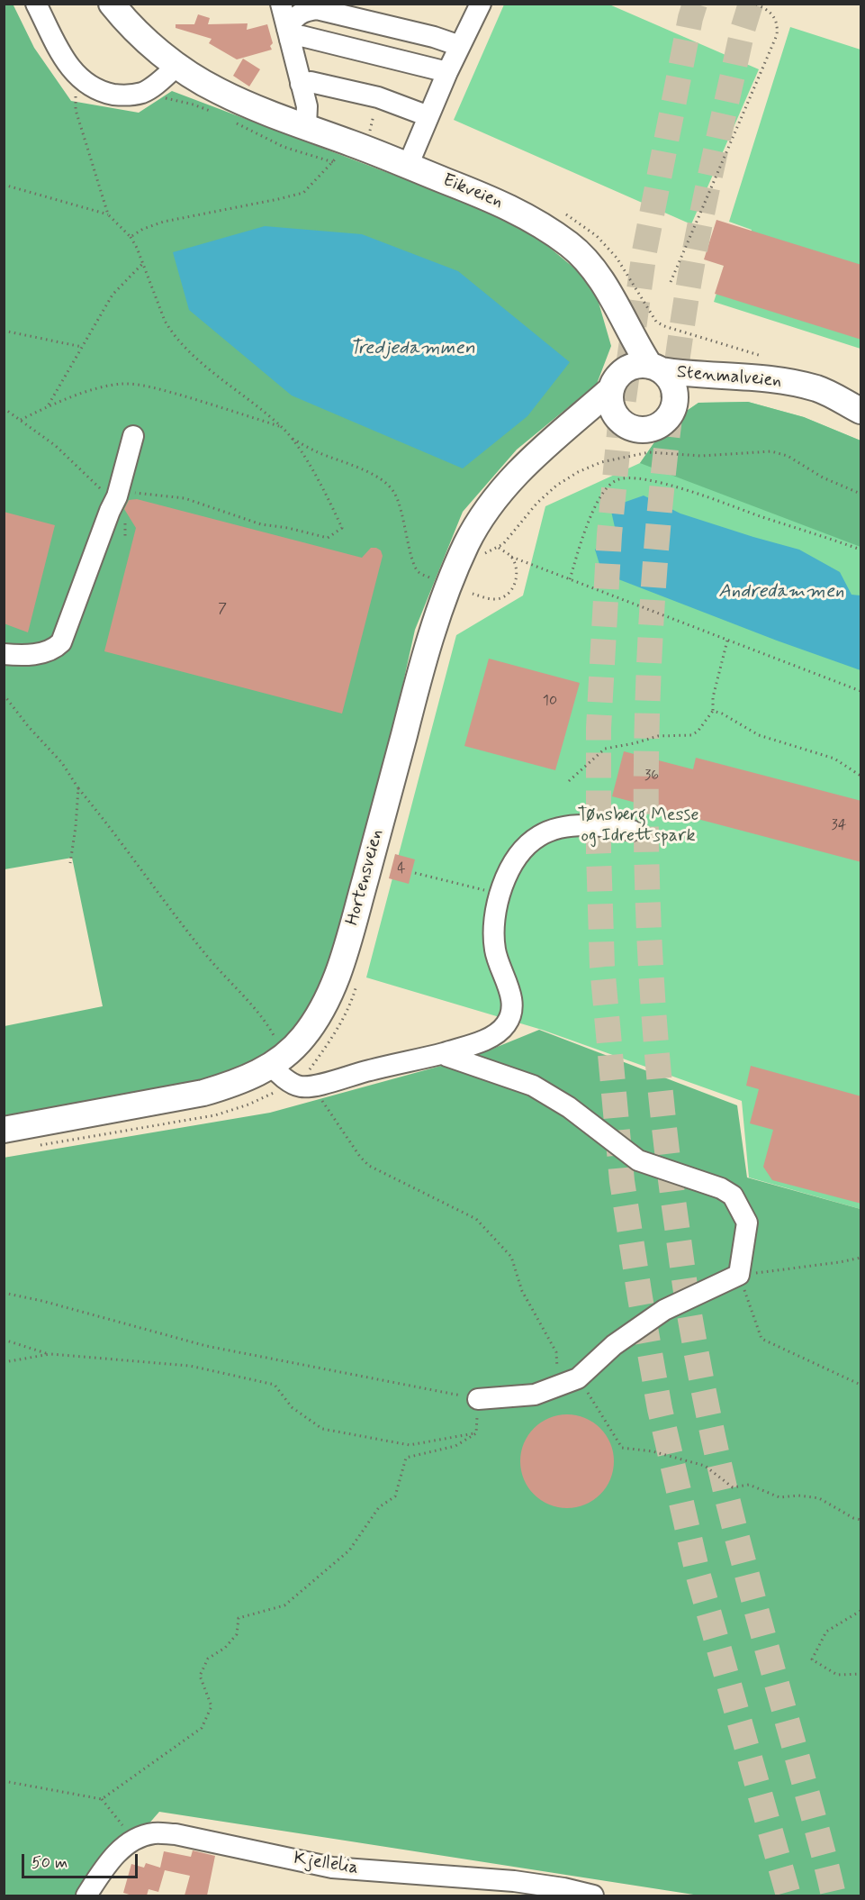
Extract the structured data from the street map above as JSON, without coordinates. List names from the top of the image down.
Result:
{
  "streets": {
    "main road": ["Eikveien", "Stenmalveien", "Hortensveien"],
    "street": ["Kjellelia"]
  },
  "crossings": [
    ["Eikveien", "Stenmalveien"],
    ["Eikveien", "Hortensveien"],
    ["Stenmalveien", "Hortensveien"]
  ],
  "water": ["Tredjedammen", "Andredammen"],
  "parks": ["Tønsberg Messe og Idrettspark"],
  "house_numbers": [
    "7",
    "10",
    "36",
    "34",
    "4"
  ],
  "scale_bar": "50 m"
}
